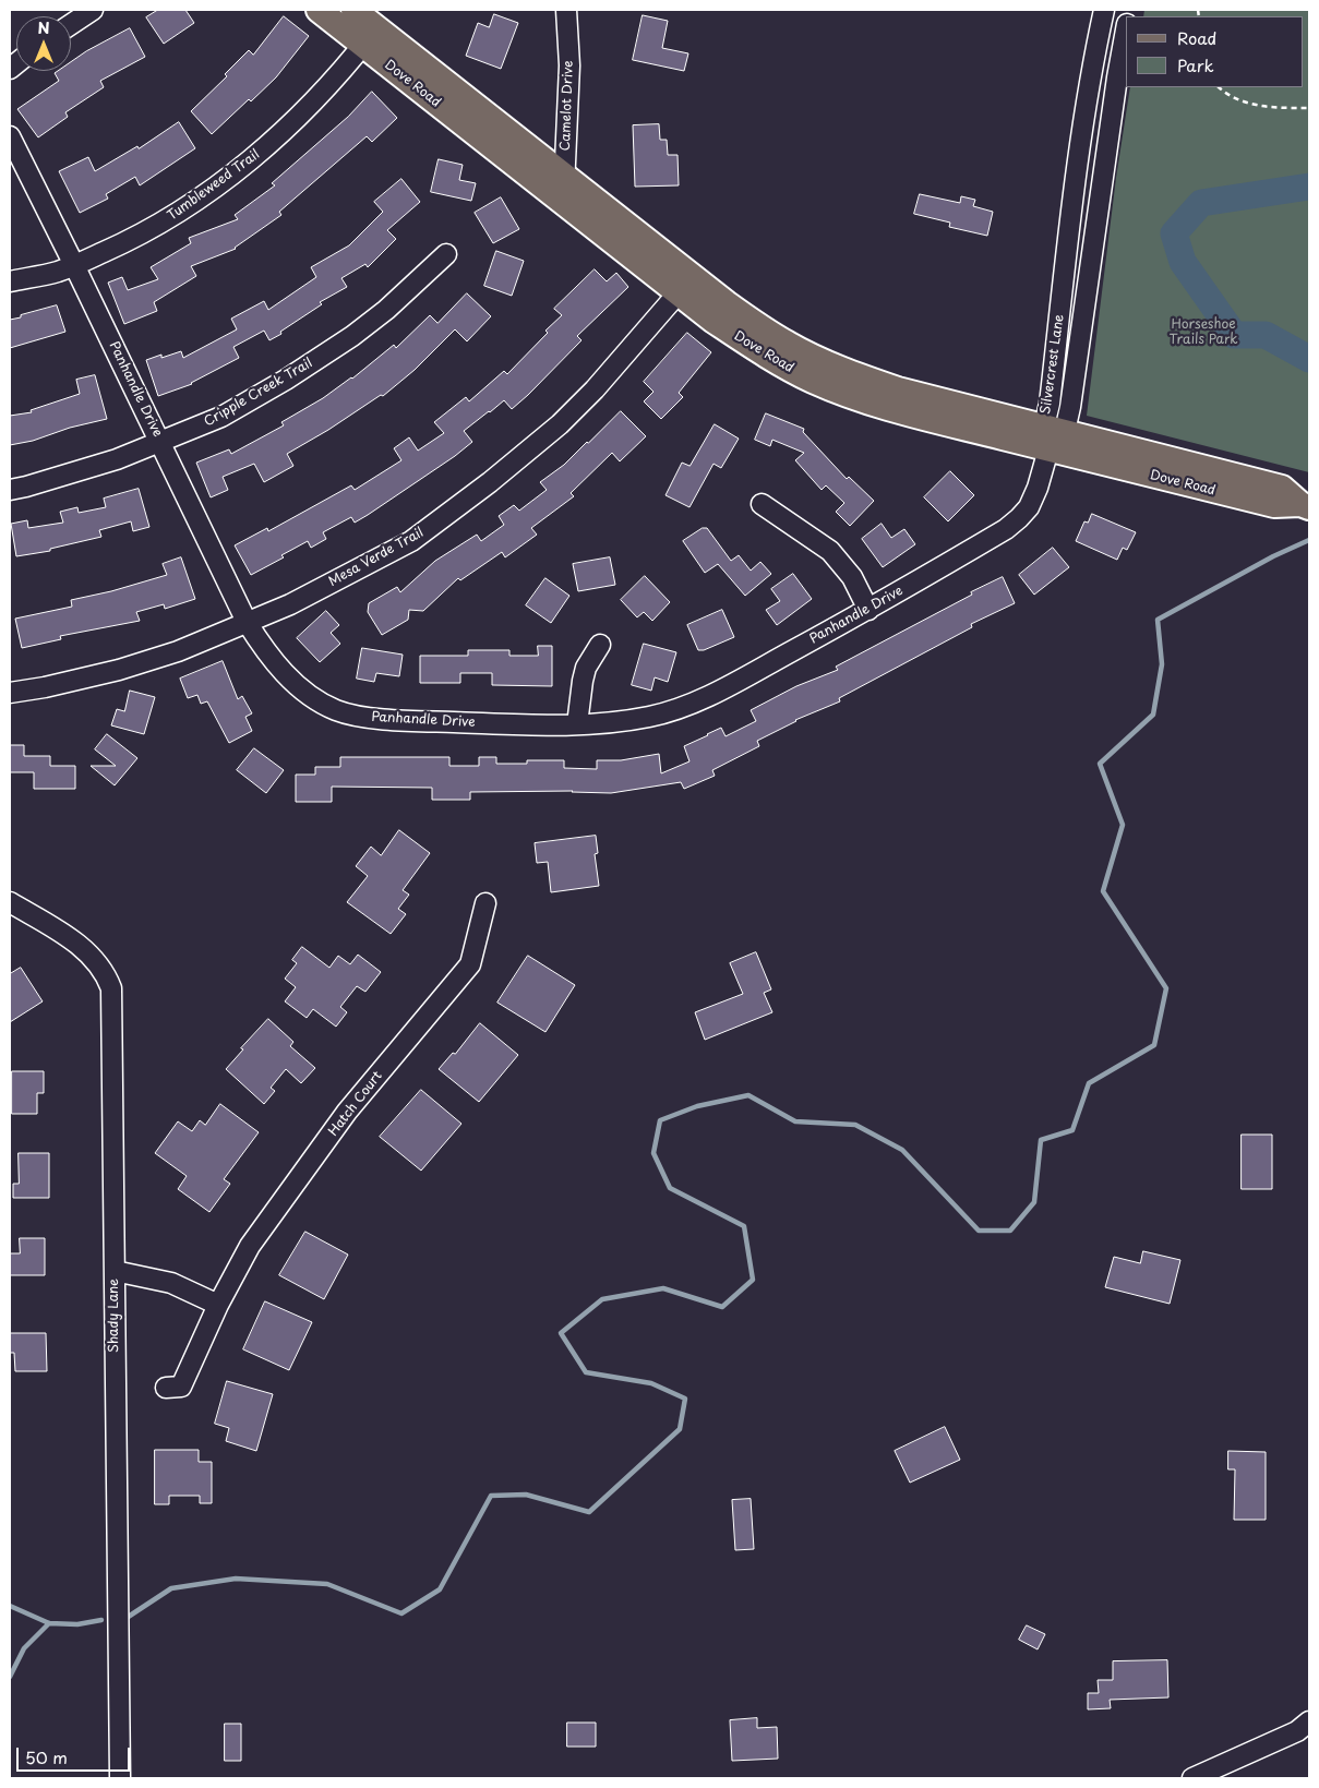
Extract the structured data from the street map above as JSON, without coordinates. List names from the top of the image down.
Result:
{
  "streets": {
    "main road": ["Dove Road"],
    "street": [
      "Camelot Drive",
      "Tumbleweed Trail",
      "Silvercrest Lane",
      "Panhandle Drive",
      "Cripple Creek Trail",
      "Mesa Verde Trail",
      "Hatch Court",
      "Shady Lane"
    ]
  },
  "crossings": [
    ["Dove Road", "Camelot Drive"],
    ["Dove Road", "Tumbleweed Trail"],
    ["Dove Road", "Silvercrest Lane"],
    ["Dove Road", "Panhandle Drive"],
    ["Dove Road", "Mesa Verde Trail"],
    ["Tumbleweed Trail", "Panhandle Drive"],
    ["Silvercrest Lane", "Panhandle Drive"],
    ["Panhandle Drive", "Cripple Creek Trail"],
    ["Panhandle Drive", "Mesa Verde Trail"]
  ],
  "parks": ["Horseshoe Trails Park"],
  "legend": ["Road", "Park"],
  "scale_bar": "50 m",
  "north": "top"
}
